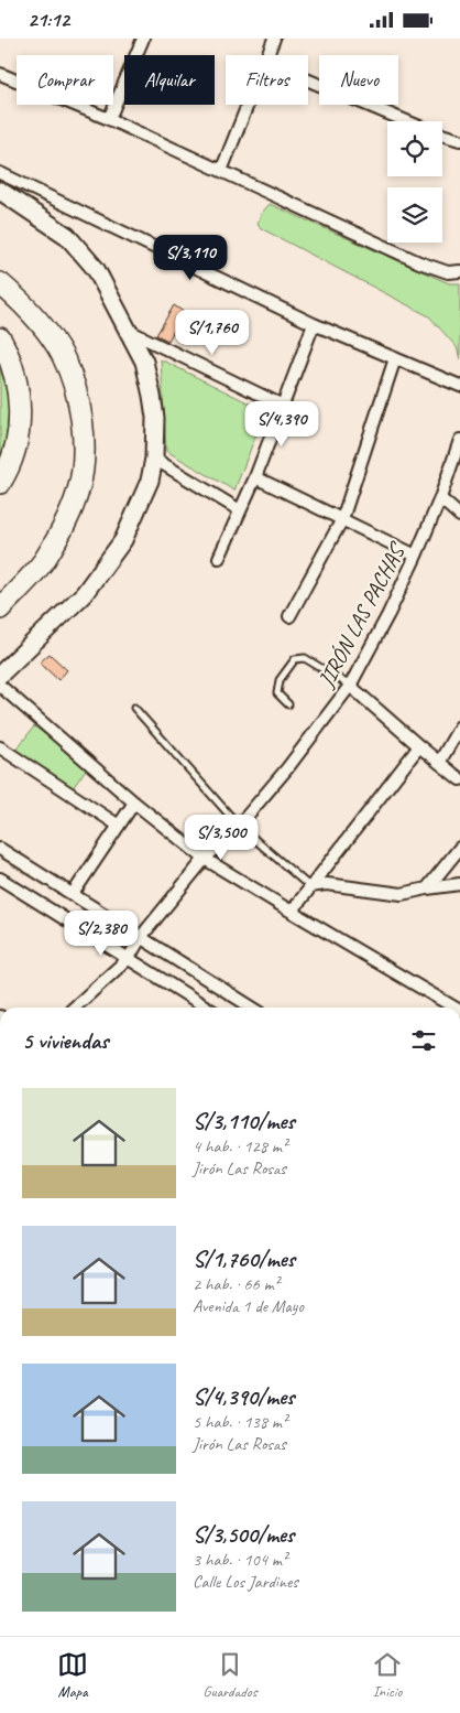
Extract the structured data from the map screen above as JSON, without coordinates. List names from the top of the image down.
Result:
{
  "streets": {
    "street": ["JIRÓN LAS PACHAS"]
  },
  "page": {
    "status": "21:12",
    "chip": [
      "Comprar",
      "Alquilar",
      "Filtros",
      "Nuevo"
    ],
    "price": [
      "S/3,110",
      "S/1,760",
      "S/4,390",
      "S/3,500",
      "S/2,380"
    ],
    "heading": "5 viviendas",
    "list": [
      {
        "name": "S/3,110/mes",
        "note": "4 hab. · 128 m² · Jirón Las Rosas"
      },
      {
        "name": "S/1,760/mes",
        "note": "2 hab. · 66 m² · Avenida 1 de Mayo"
      },
      {
        "name": "S/4,390/mes",
        "note": "5 hab. · 138 m² · Jirón Las Rosas"
      },
      {
        "name": "S/3,500/mes",
        "note": "3 hab. · 104 m² · Calle Los Jardines"
      }
    ],
    "tabs": ["Mapa", "Guardados", "Inicio"]
  }
}
